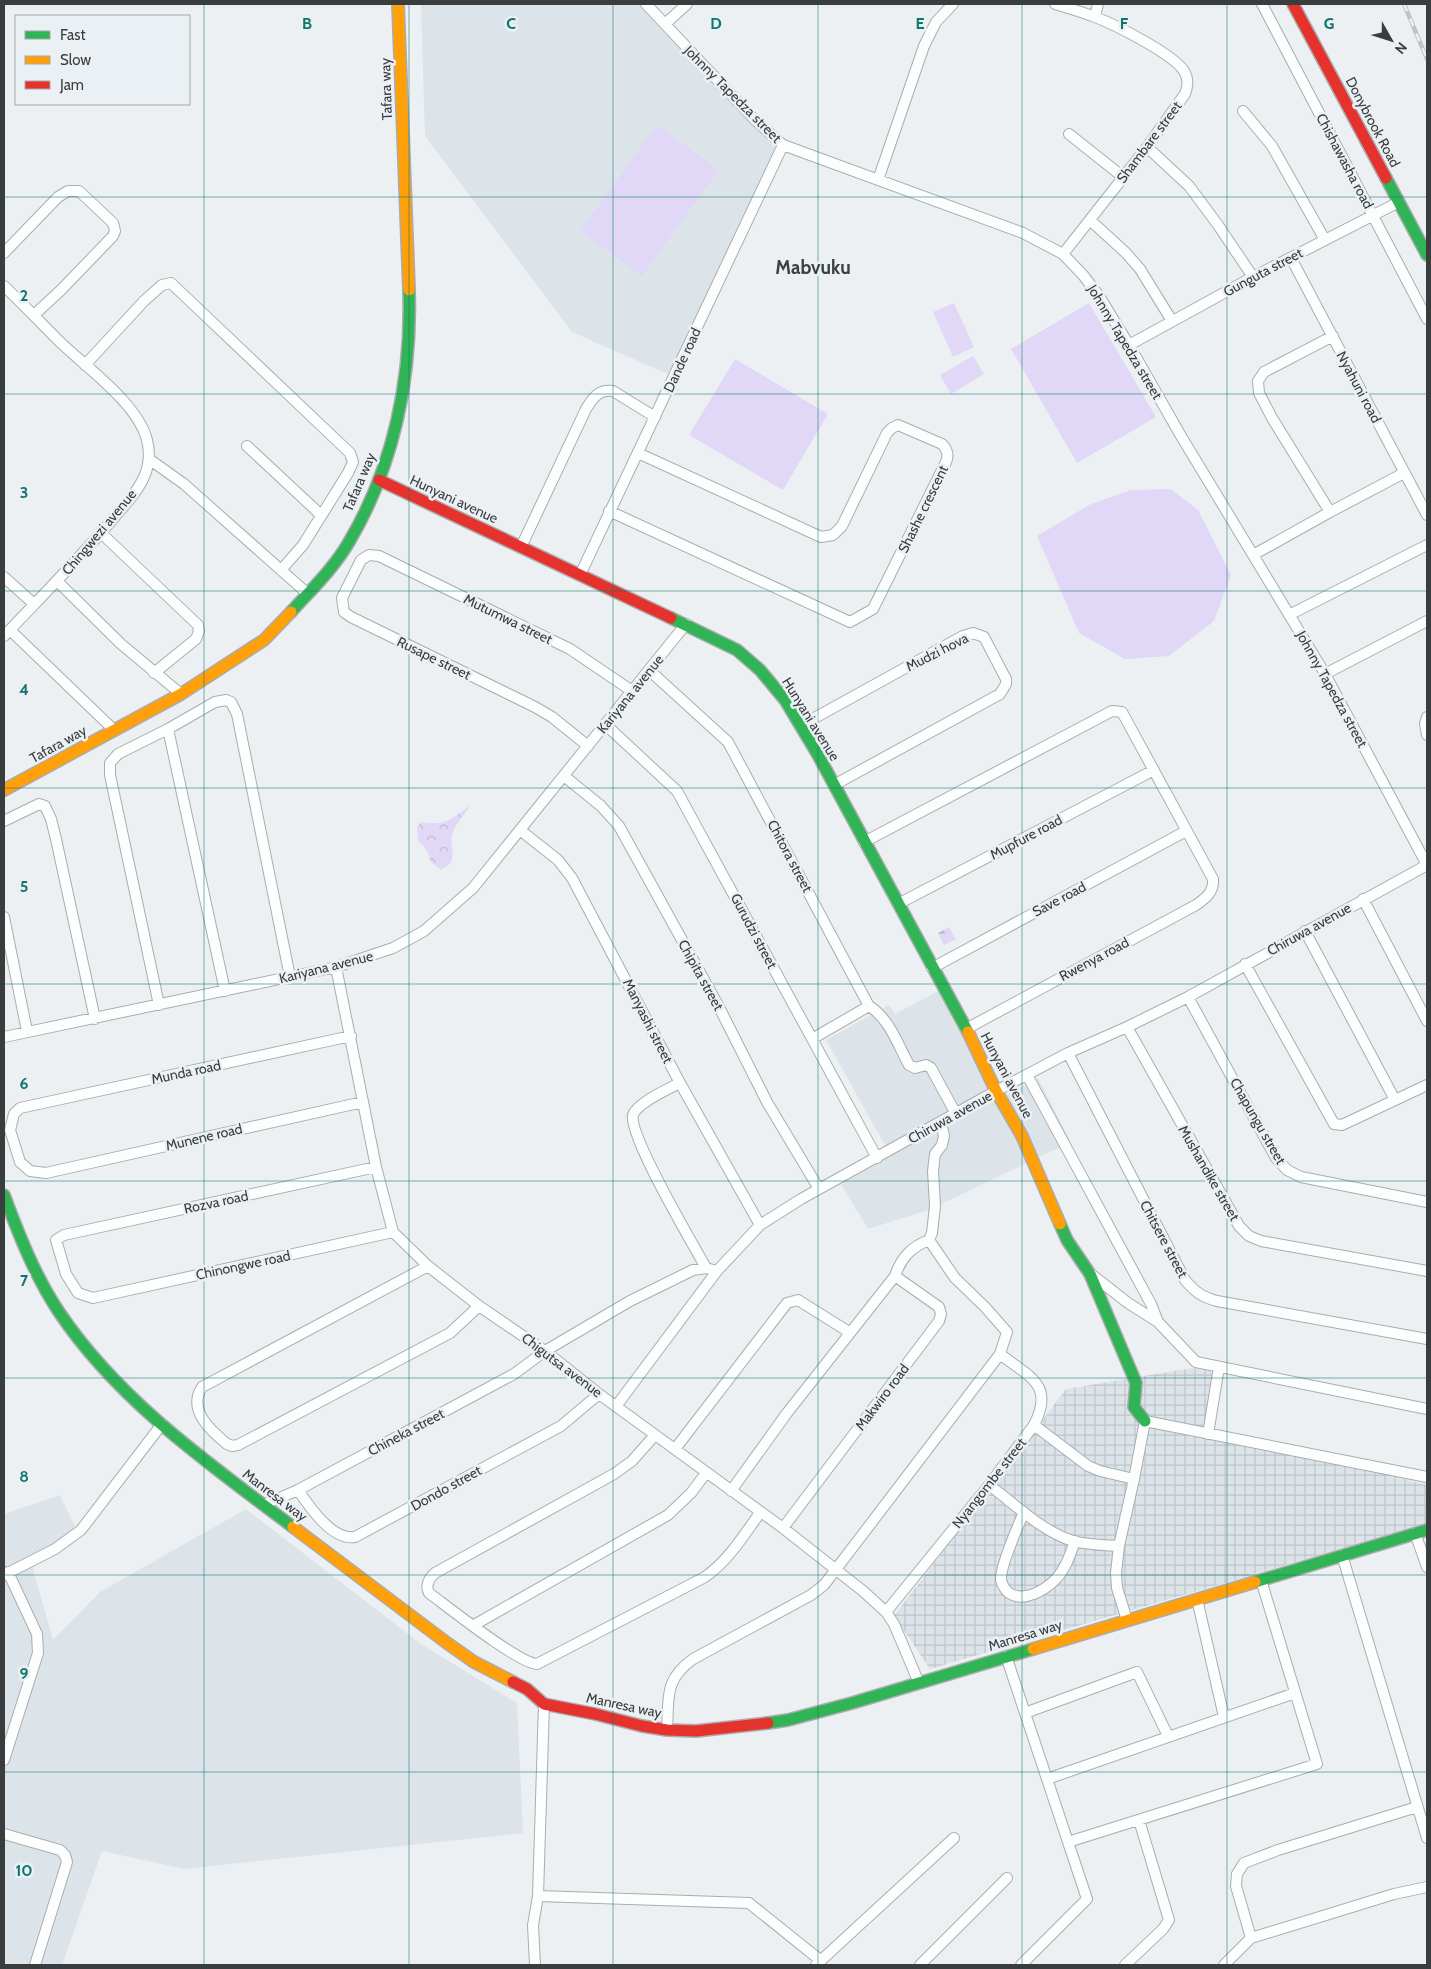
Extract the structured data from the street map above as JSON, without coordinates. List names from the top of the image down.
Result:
{
  "streets": {
    "street": [
      "Tafara way",
      "Johnny Tapedza street",
      "Donybrook Road",
      "Shambare street",
      "Chishawasha road",
      "Gunguta street",
      "Dande road",
      "Nyahuni road",
      "Hunyani avenue",
      "Shashe crescent",
      "Chingwezi avenue",
      "Mutumwa street",
      "Mudzi hova",
      "Rusape street",
      "Kariyana avenue",
      "Mupfure road",
      "Chitora street",
      "Save road",
      "Chiruwa avenue",
      "Gurudzi street",
      "Rwenya road",
      "Chipita street",
      "Manyashi street",
      "Munda road",
      "Chapungu street",
      "Munene road",
      "Mushandike street",
      "Rozva road",
      "Chitsere street",
      "Chinongwe road",
      "Chigutsa avenue",
      "Makwiro road",
      "Chineka street",
      "Nyangombe street",
      "Dondo street",
      "Manresa way"
    ]
  },
  "crossings": [
    ["Tafara way", "Hunyani avenue"],
    ["Johnny Tapedza street", "Shambare street"],
    ["Johnny Tapedza street", "Gunguta street"],
    ["Johnny Tapedza street", "Dande road"],
    ["Johnny Tapedza street", "Chiruwa avenue"],
    ["Donybrook Road", "Gunguta street"],
    ["Chishawasha road", "Gunguta street"],
    ["Gunguta street", "Nyahuni road"],
    ["Dande road", "Hunyani avenue"],
    ["Dande road", "Shashe crescent"],
    ["Hunyani avenue", "Mudzi hova"],
    ["Hunyani avenue", "Kariyana avenue"],
    ["Hunyani avenue", "Mupfure road"],
    ["Hunyani avenue", "Save road"],
    ["Hunyani avenue", "Chiruwa avenue"],
    ["Hunyani avenue", "Rwenya road"],
    ["Mutumwa street", "Rusape street"],
    ["Mutumwa street", "Kariyana avenue"],
    ["Rusape street", "Kariyana avenue"],
    ["Kariyana avenue", "Chitora street"],
    ["Kariyana avenue", "Gurudzi street"],
    ["Kariyana avenue", "Chipita street"],
    ["Kariyana avenue", "Manyashi street"],
    ["Chitora street", "Chiruwa avenue"],
    ["Save road", "Rwenya road"],
    ["Chiruwa avenue", "Gurudzi street"],
    ["Chiruwa avenue", "Chipita street"],
    ["Chiruwa avenue", "Manyashi street"],
    ["Chiruwa avenue", "Chapungu street"],
    ["Chiruwa avenue", "Mushandike street"],
    ["Chiruwa avenue", "Chitsere street"],
    ["Chiruwa avenue", "Chigutsa avenue"],
    ["Munda road", "Munene road"],
    ["Rozva road", "Chinongwe road"],
    ["Chinongwe road", "Chigutsa avenue"],
    ["Chigutsa avenue", "Makwiro road"],
    ["Chigutsa avenue", "Chineka street"],
    ["Chigutsa avenue", "Nyangombe street"],
    ["Chigutsa avenue", "Dondo street"],
    ["Chigutsa avenue", "Manresa way"],
    ["Chineka street", "Dondo street"],
    ["Chineka street", "Manresa way"]
  ],
  "districts": ["Mabvuku"],
  "legend": ["Fast", "Slow", "Jam"],
  "north": "bottom right",
  "grid": {
    "columns": [
      "B",
      "C",
      "D",
      "E",
      "F",
      "G"
    ],
    "rows": [
      "2",
      "3",
      "4",
      "5",
      "6",
      "7",
      "8",
      "9",
      "10"
    ]
  }
}
